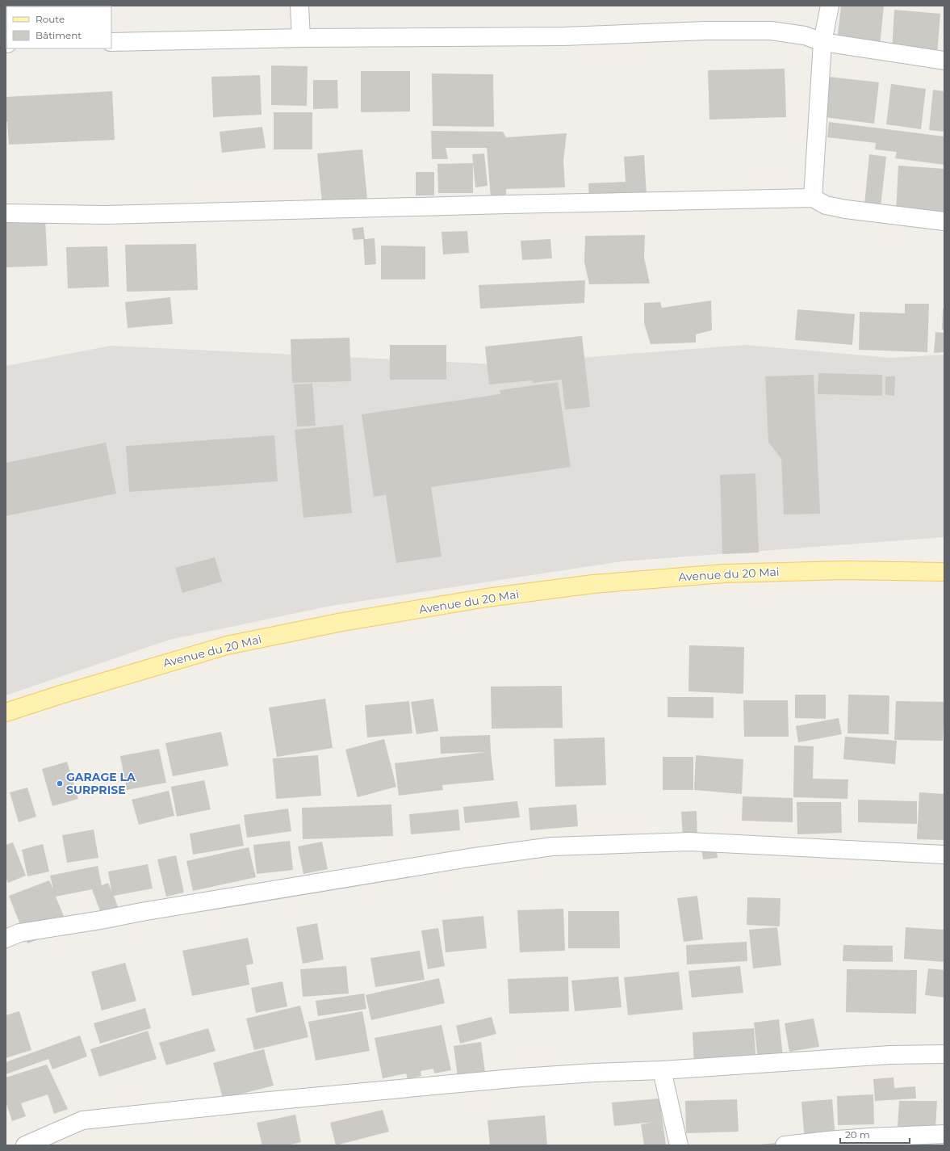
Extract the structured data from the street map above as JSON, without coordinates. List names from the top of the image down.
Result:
{
  "streets": {
    "main road": ["Avenue du 20 Mai"]
  },
  "places": ["GARAGE LA SURPRISE"],
  "legend": ["Route", "Bâtiment"],
  "scale_bar": "20 m"
}
